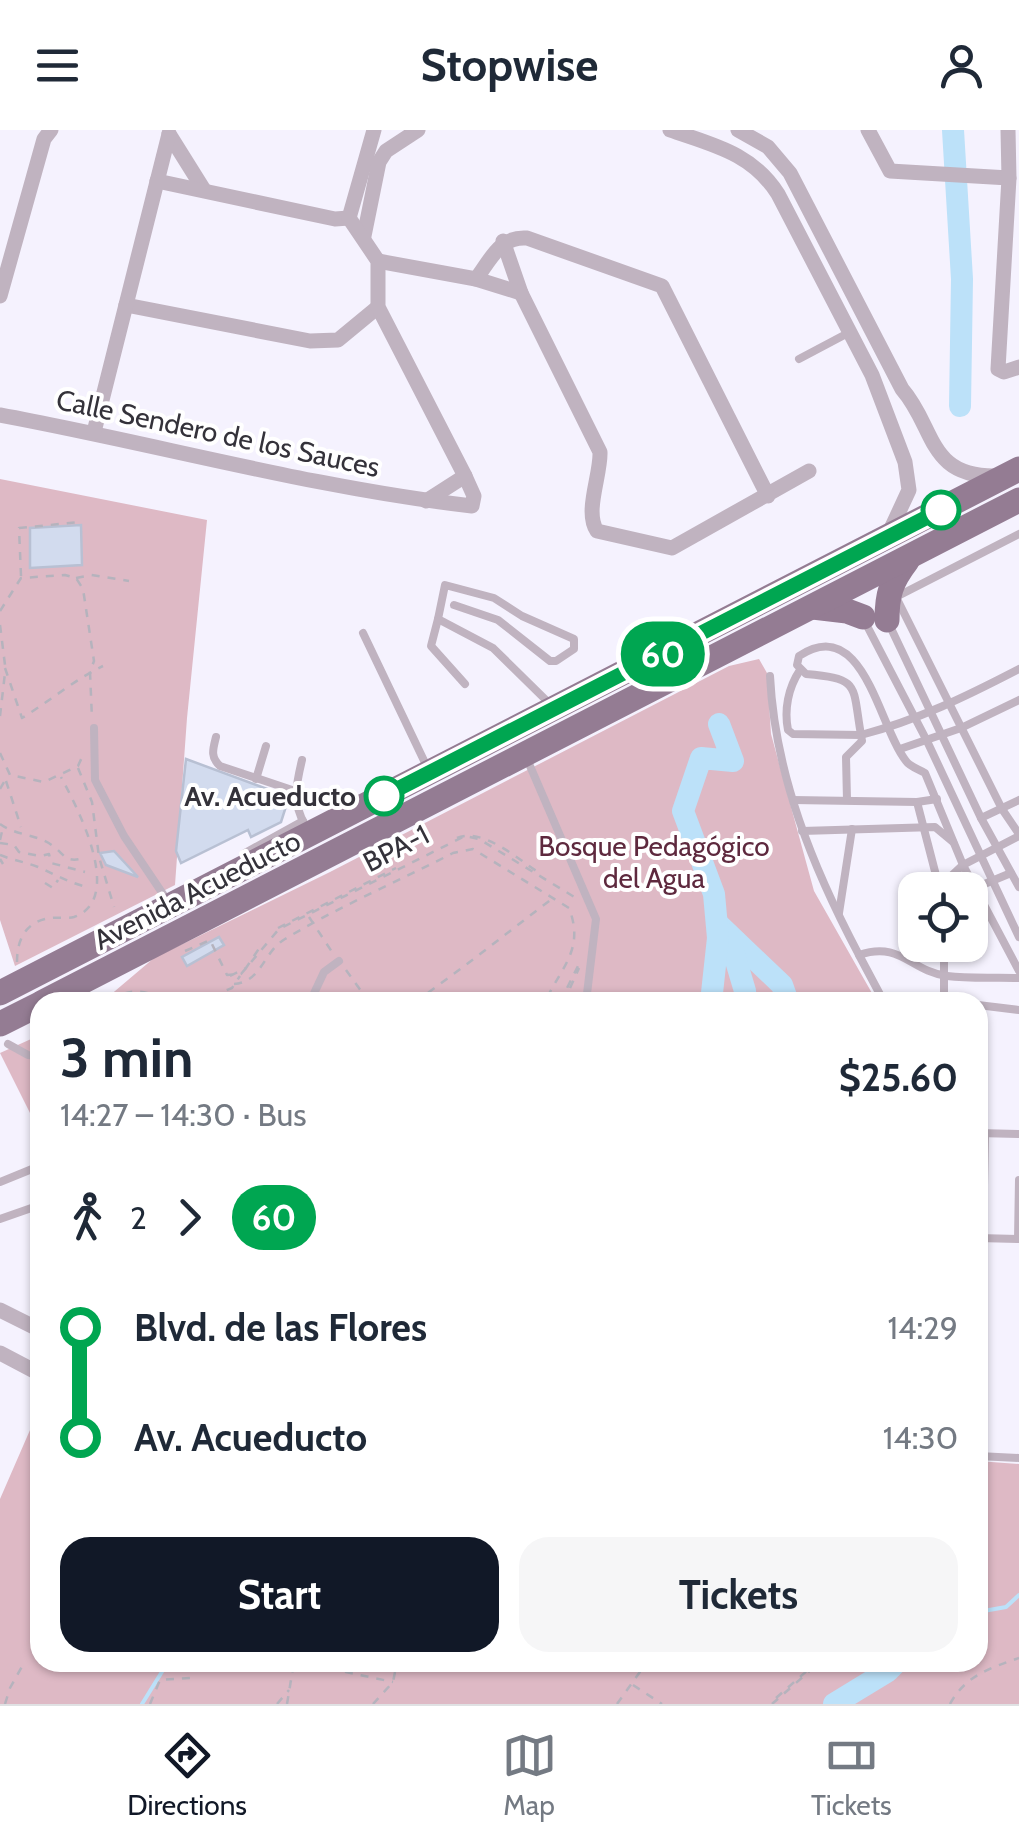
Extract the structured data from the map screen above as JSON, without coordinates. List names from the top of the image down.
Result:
{
  "streets": {
    "main road": ["Avenida Acueducto"],
    "street": ["Calle Sendero de los Sauces"],
    "path": ["BPA-1"]
  },
  "parks": ["Bosque Pedagógico del Agua"],
  "places": ["Av. Acueducto"],
  "lines": ["bus line 60"],
  "page": {
    "header": "Stopwise",
    "on_map": "60",
    "heading": ["3 min", "14:27 – 14:30 · Bus", "$25.60"],
    "legs": ["2", "60"],
    "list": [
      {
        "name": "Blvd. de las Flores",
        "value": "14:29"
      },
      {
        "name": "Av. Acueducto",
        "value": "14:30"
      }
    ],
    "buttons": ["Start", "Tickets"],
    "tabs": ["Directions", "Map", "Tickets"]
  }
}
